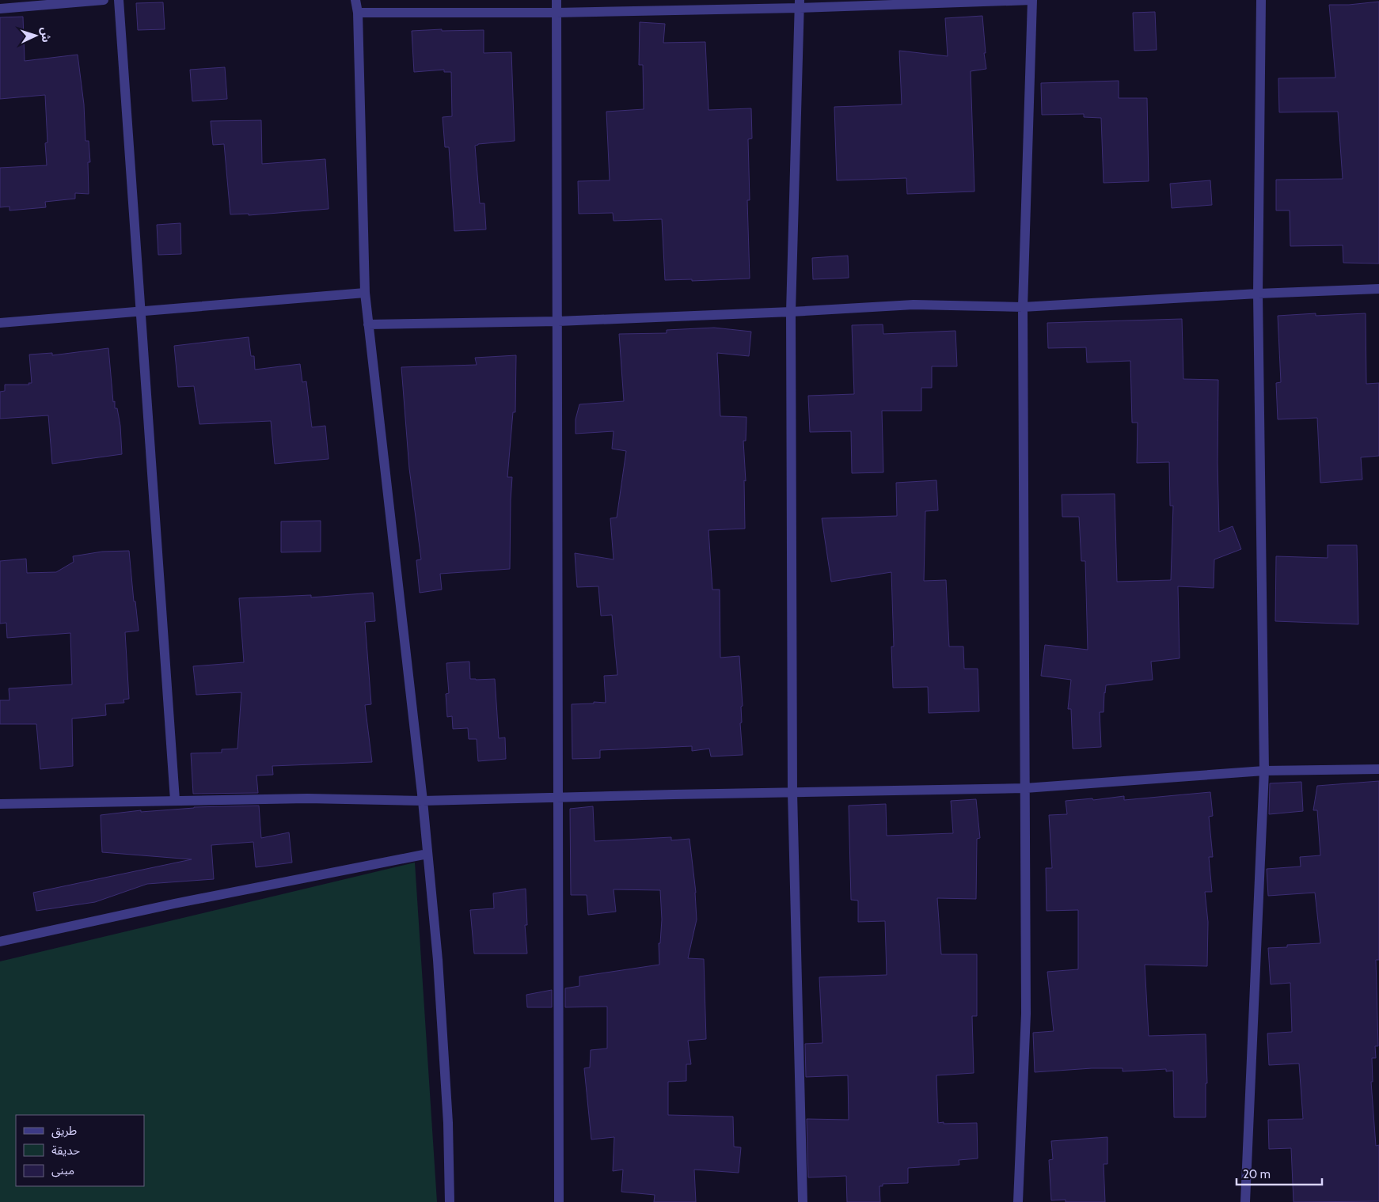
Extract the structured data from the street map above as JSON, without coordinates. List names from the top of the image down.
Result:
{
  "legend": ["طريق", "حديقة", "مبنى"],
  "scale_bar": "20 m",
  "north": "right"
}
